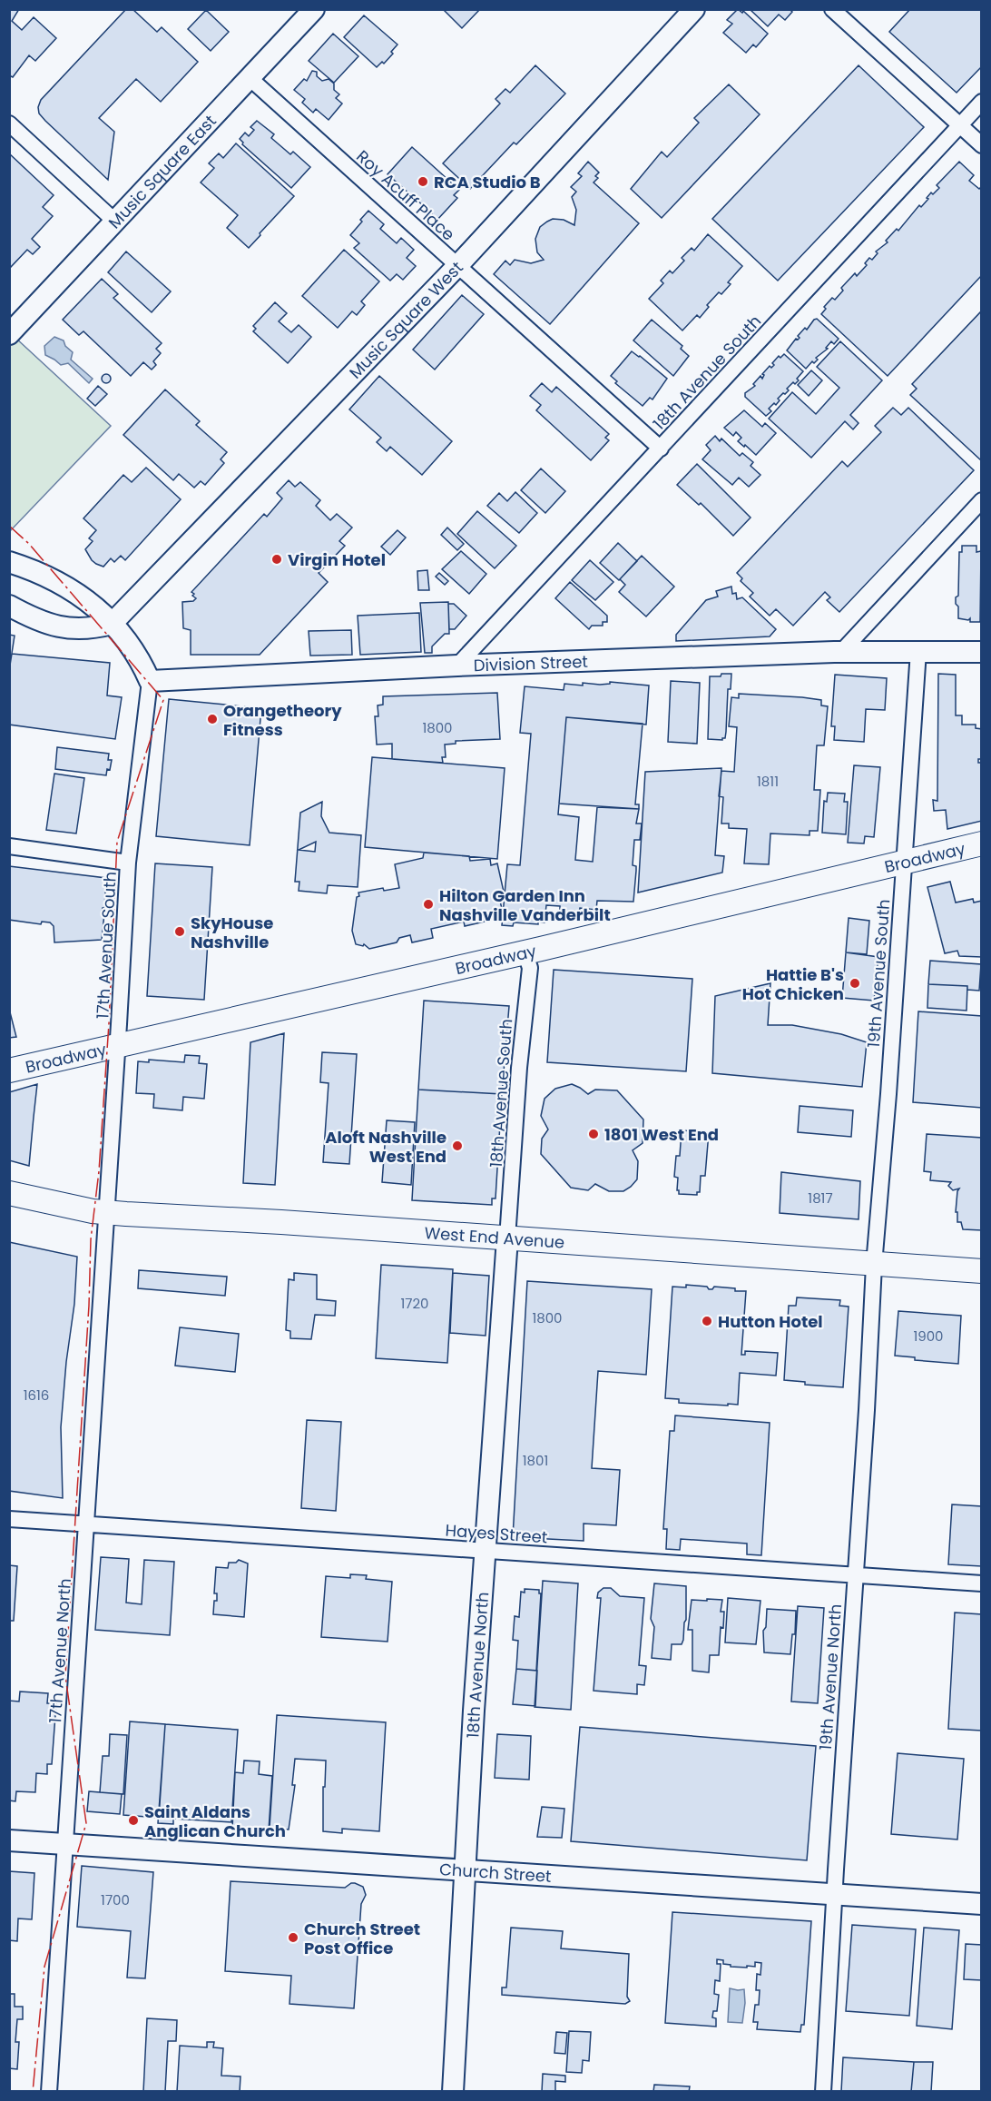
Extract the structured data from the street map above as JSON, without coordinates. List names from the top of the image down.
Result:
{
  "streets": {
    "main road": [
      "Music Square East",
      "Music Square West",
      "Division Street",
      "Broadway",
      "West End Avenue",
      "18th Avenue North",
      "Church Street"
    ],
    "street": [
      "Roy Acuff Place",
      "18th Avenue South",
      "17th Avenue South",
      "19th Avenue South",
      "Hayes Street",
      "17th Avenue North",
      "19th Avenue North"
    ]
  },
  "crossings": [
    ["Music Square East", "Roy Acuff Place"],
    ["Roy Acuff Place", "Music Square West"],
    ["Roy Acuff Place", "18th Avenue South"],
    ["18th Avenue South", "Division Street"],
    ["18th Avenue South", "Broadway"],
    ["18th Avenue South", "West End Avenue"],
    ["18th Avenue South", "18th Avenue North"],
    ["Division Street", "17th Avenue South"],
    ["Division Street", "19th Avenue South"],
    ["Broadway", "17th Avenue South"],
    ["Broadway", "19th Avenue South"],
    ["17th Avenue South", "West End Avenue"],
    ["17th Avenue South", "17th Avenue North"],
    ["19th Avenue South", "West End Avenue"],
    ["19th Avenue South", "19th Avenue North"],
    ["West End Avenue", "17th Avenue North"],
    ["West End Avenue", "18th Avenue North"],
    ["West End Avenue", "19th Avenue North"],
    ["Hayes Street", "17th Avenue North"],
    ["Hayes Street", "18th Avenue North"],
    ["Hayes Street", "19th Avenue North"],
    ["17th Avenue North", "Church Street"],
    ["18th Avenue North", "Church Street"],
    ["19th Avenue North", "Church Street"]
  ],
  "places": [
    "RCA Studio B",
    "Virgin Hotel",
    "Orangetheory Fitness",
    "Hilton Garden Inn Nashville Vanderbilt",
    "SkyHouse Nashville",
    "Hattie B's Hot Chicken",
    "1801 West End",
    "Aloft Nashville West End",
    "Hutton Hotel",
    "Saint Aldans Anglican Church",
    "Church Street Post Office"
  ],
  "house_numbers": [
    "1800",
    "1811",
    "1817",
    "1720",
    "1800",
    "1900",
    "1616",
    "1801",
    "1700"
  ]
}
